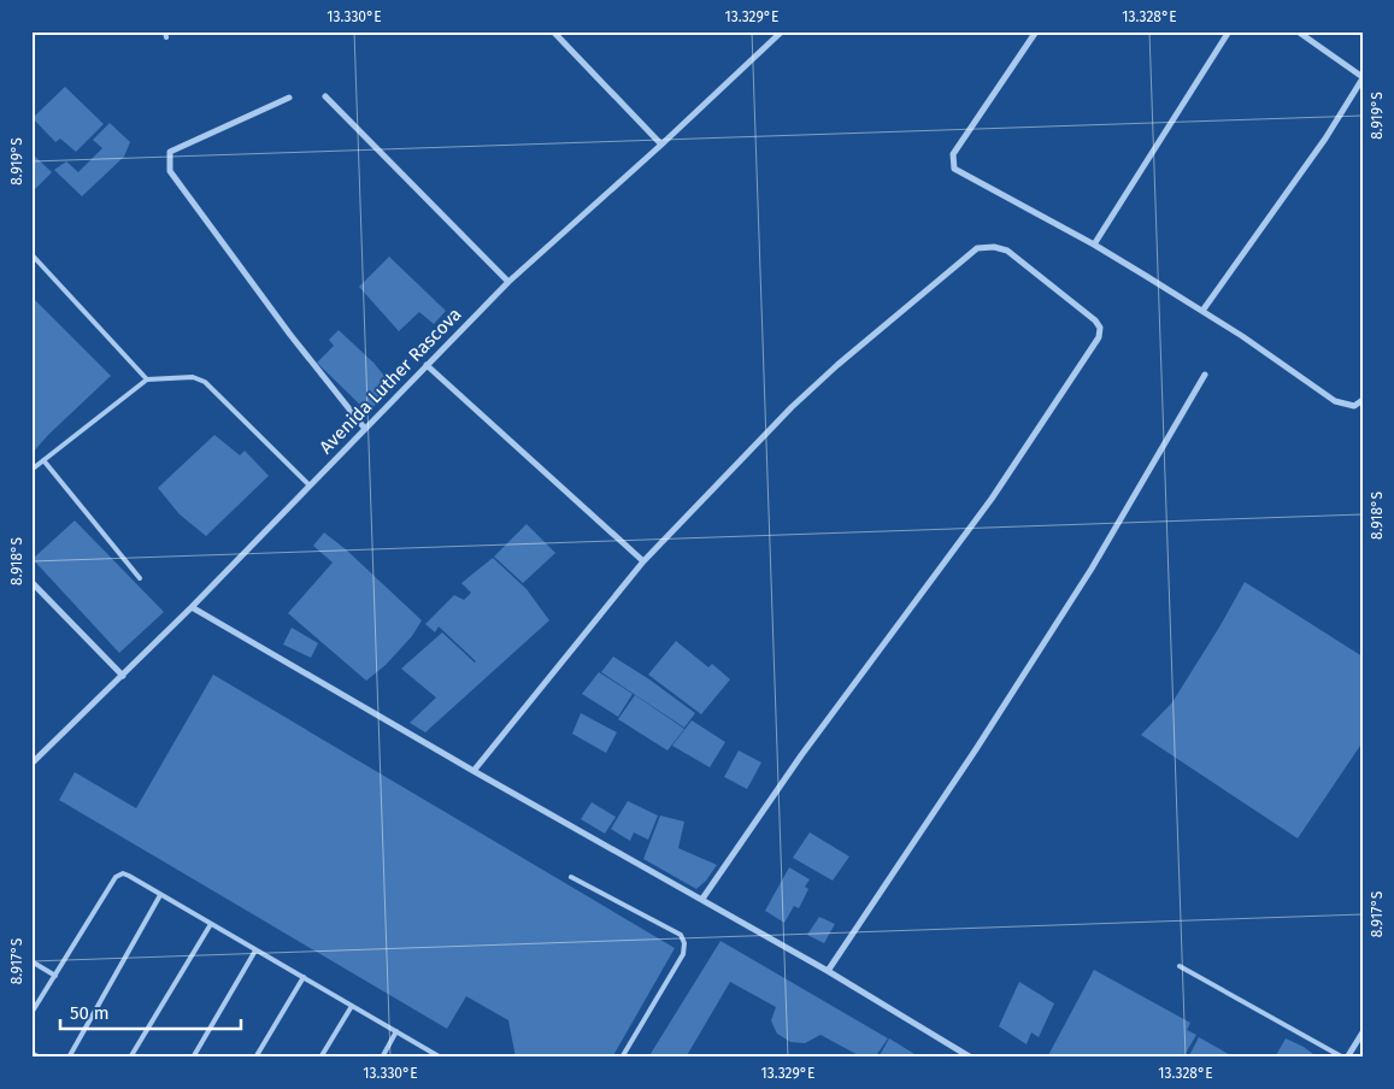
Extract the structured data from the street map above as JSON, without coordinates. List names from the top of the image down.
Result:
{
  "streets": {
    "street": ["Avenida Luther Rascova"]
  },
  "scale_bar": "50 m",
  "coordinates": [
    "13.330°E",
    "13.329°E",
    "13.328°E",
    "8.919°S",
    "8.918°S",
    "8.917°S"
  ]
}
